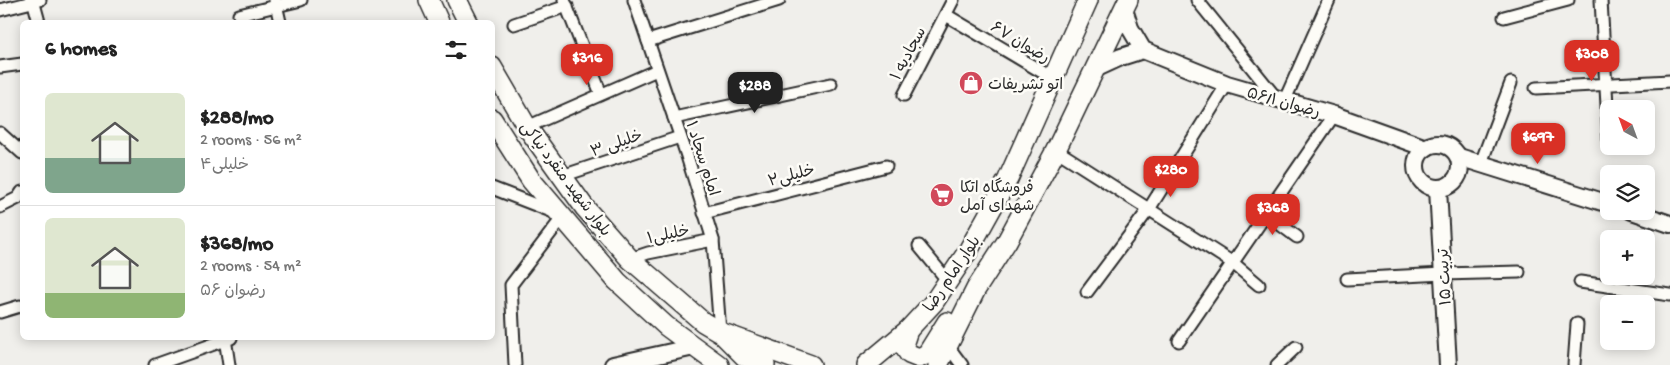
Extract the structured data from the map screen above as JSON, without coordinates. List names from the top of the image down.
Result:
{
  "streets": {
    "main road": ["بلوار شهید منفرد نیاکی", "بلوار امام رضا"],
    "street": [
      "رضوان ۶۷",
      "سجادیه ۱",
      "رضوان ۵۶/۱",
      "خلیلی ۳",
      "امام سجاد ۱",
      "خلیلی۲",
      "خلیلی۱",
      "تربیت ۱۵"
    ]
  },
  "crossings": [
    ["رضوان ۶۷", "سجادیه ۱"],
    ["رضوان ۶۷", "بلوار امام رضا"],
    ["رضوان ۵۶/۱", "تربیت ۱۵"],
    ["خلیلی ۳", "امام سجاد ۱"],
    ["خلیلی ۳", "بلوار شهید منفرد نیاکی"],
    ["امام سجاد ۱", "خلیلی۲"],
    ["امام سجاد ۱", "بلوار شهید منفرد نیاکی"],
    ["امام سجاد ۱", "خلیلی۱"],
    ["بلوار شهید منفرد نیاکی", "خلیلی۱"]
  ],
  "places": {
    "shop": ["اتو تشریفات"],
    "supermarket": ["فروشگاه اتکا شهدای آمل"]
  },
  "north": "top left",
  "page": {
    "heading": "6 homes",
    "price": [
      "$308",
      "$316",
      "$288",
      "$697",
      "$280",
      "$368"
    ],
    "list": [
      {
        "name": "$288/mo",
        "note": "2 rooms · 56 m² · خلیلی۴"
      },
      {
        "name": "$368/mo",
        "note": "2 rooms · 54 m² · رضوان ۵۶"
      }
    ],
    "map_buttons": ["+", "−"]
  }
}
